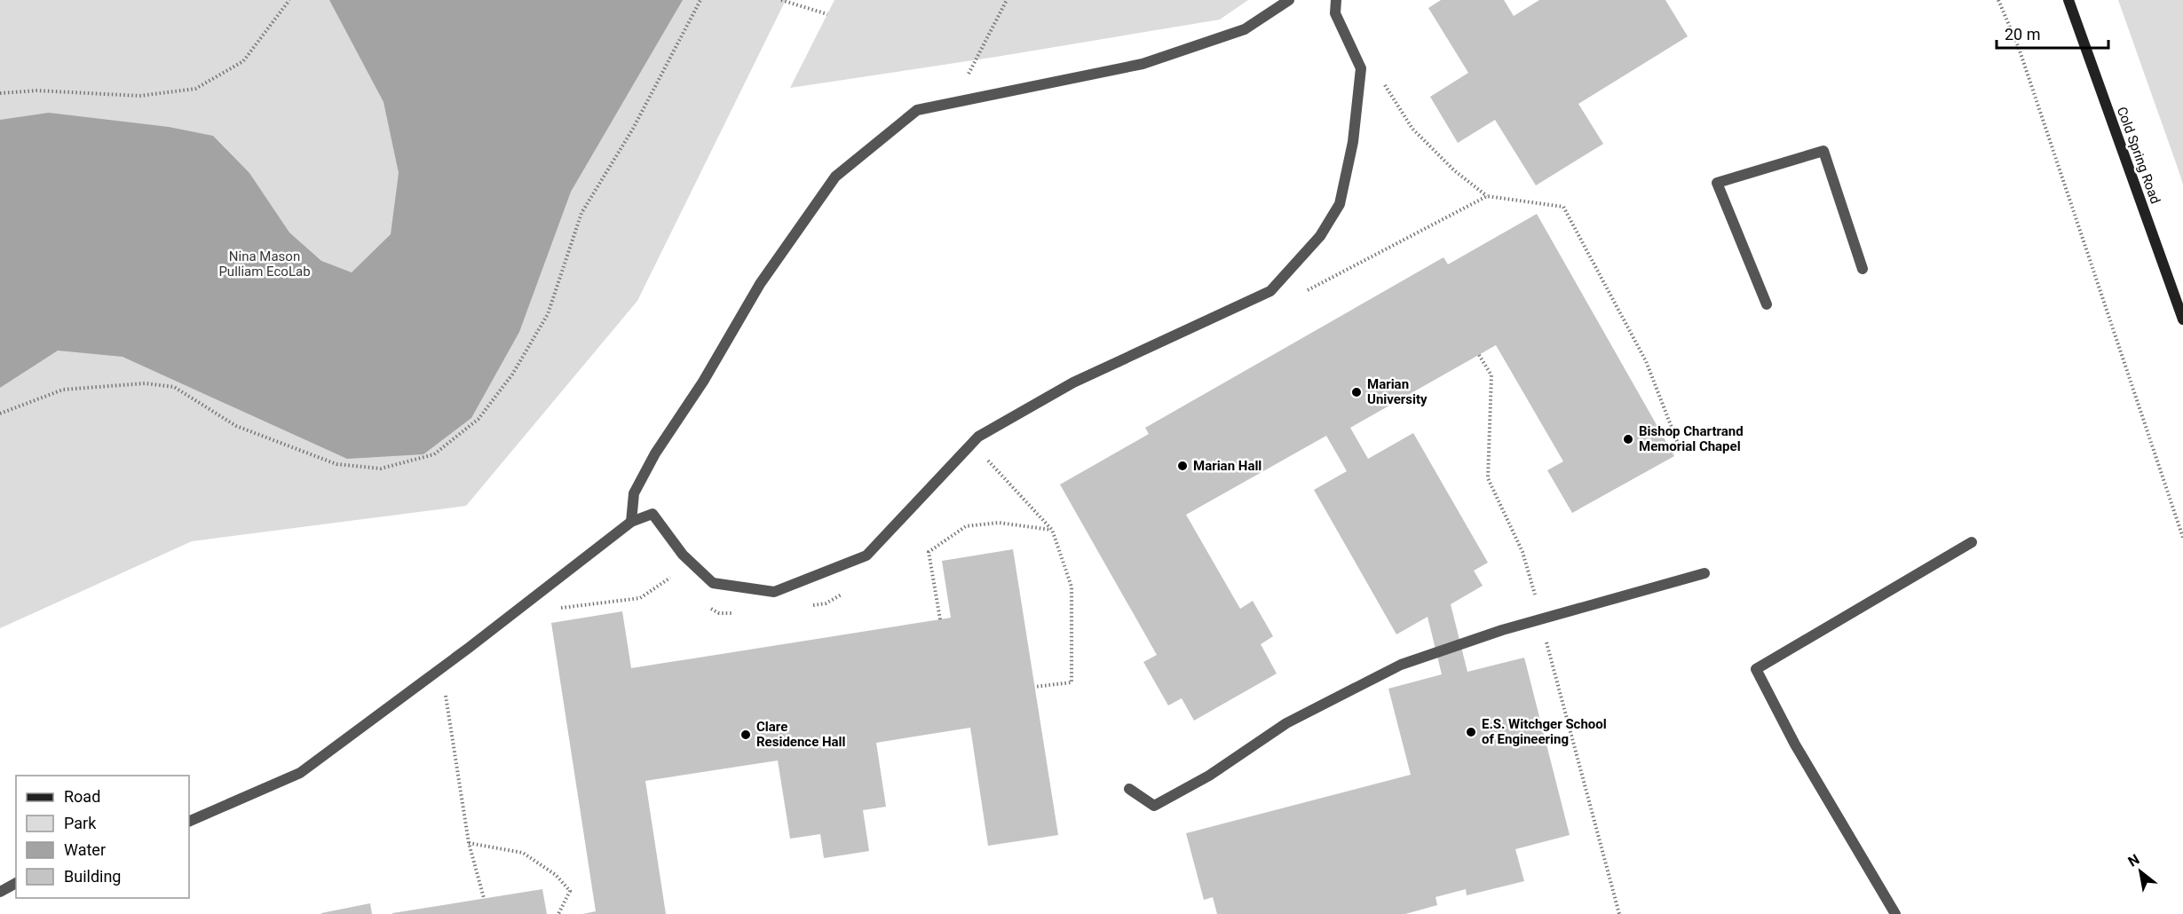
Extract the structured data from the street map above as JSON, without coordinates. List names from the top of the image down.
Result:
{
  "streets": {
    "street": ["Cold Spring Road"]
  },
  "parks": ["Nina Mason Pulliam EcoLab"],
  "places": [
    "Marian University",
    "Bishop Chartrand Memorial Chapel",
    "Marian Hall",
    "E.S. Witchger School of Engineering",
    "Clare Residence Hall"
  ],
  "legend": [
    "Road",
    "Park",
    "Water",
    "Building"
  ],
  "scale_bar": "20 m",
  "north": "top left"
}
